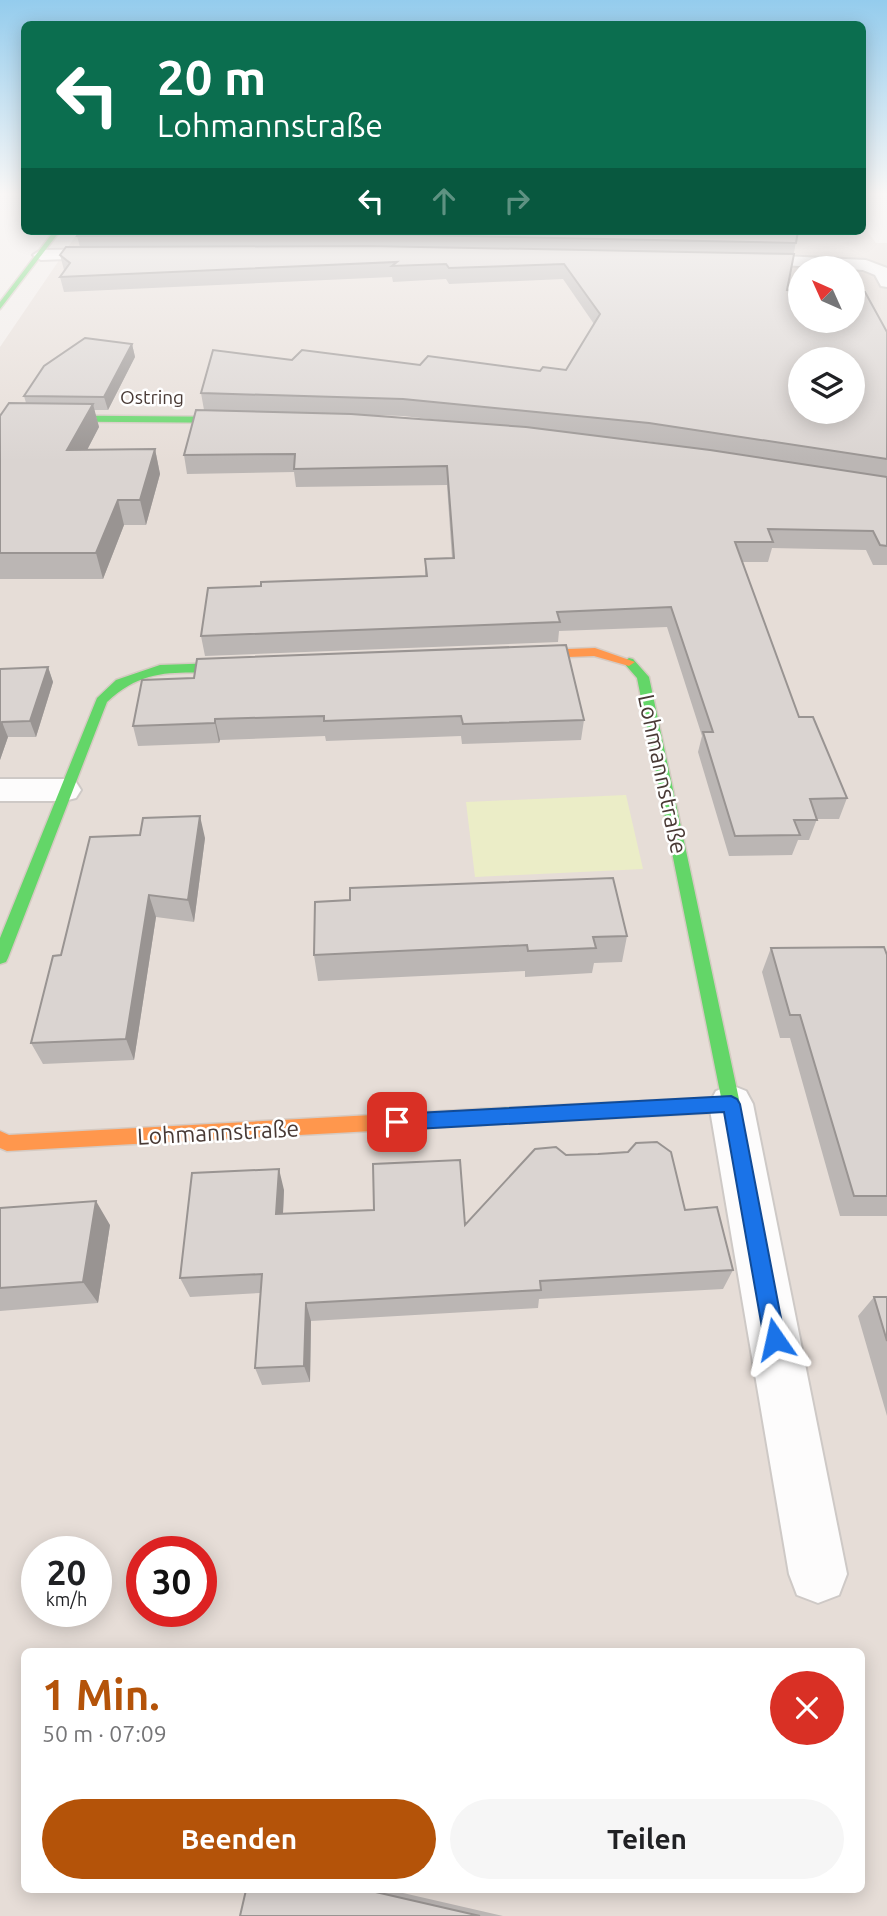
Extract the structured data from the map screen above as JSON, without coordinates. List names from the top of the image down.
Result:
{
  "streets": {
    "street": ["Ostring", "Lohmannstraße"]
  },
  "north": "top left",
  "page": {
    "turn": ["20 m", "Lohmannstraße"],
    "speed": "20 km/h",
    "limit": "30",
    "heading": ["1 Min.", "50 m · 07:09"],
    "buttons": ["Beenden", "Teilen"]
  }
}
